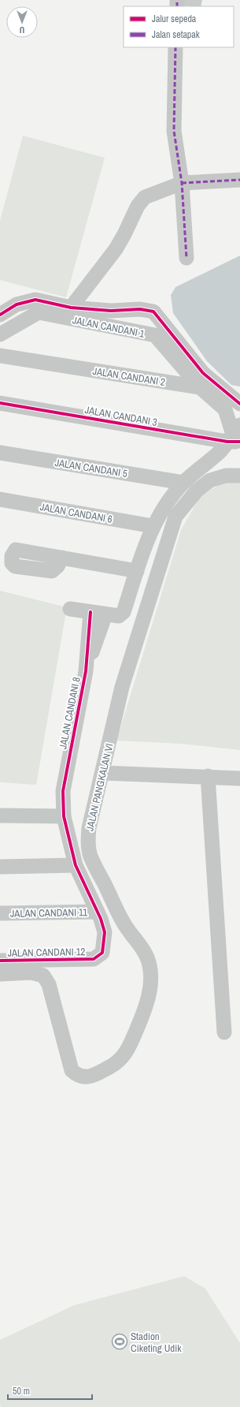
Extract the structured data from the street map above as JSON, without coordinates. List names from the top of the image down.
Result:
{
  "streets": {
    "street": [
      "JALAN CANDANI 1",
      "JALAN CANDANI 2",
      "JALAN CANDANI 3",
      "JALAN CANDANI 5",
      "JALAN CANDANI 6",
      "JALAN CANDANI 8",
      "JALAN PANGKALAN VI",
      "JALAN CANDANI 11",
      "JALAN CANDANI 12"
    ]
  },
  "crossings": [
    ["JALAN CANDANI 1", "JALAN CANDANI 2"],
    ["JALAN CANDANI 3", "JALAN CANDANI 8"],
    ["JALAN CANDANI 5", "JALAN CANDANI 8"],
    ["JALAN CANDANI 6", "JALAN CANDANI 8"],
    ["JALAN CANDANI 8", "JALAN CANDANI 11"],
    ["JALAN CANDANI 8", "JALAN CANDANI 12"]
  ],
  "places": {
    "sports": ["Stadion Ciketing Udik"]
  },
  "legend": ["Jalur sepeda", "Jalan setapak"],
  "scale_bar": "50 m",
  "north": "bottom"
}
